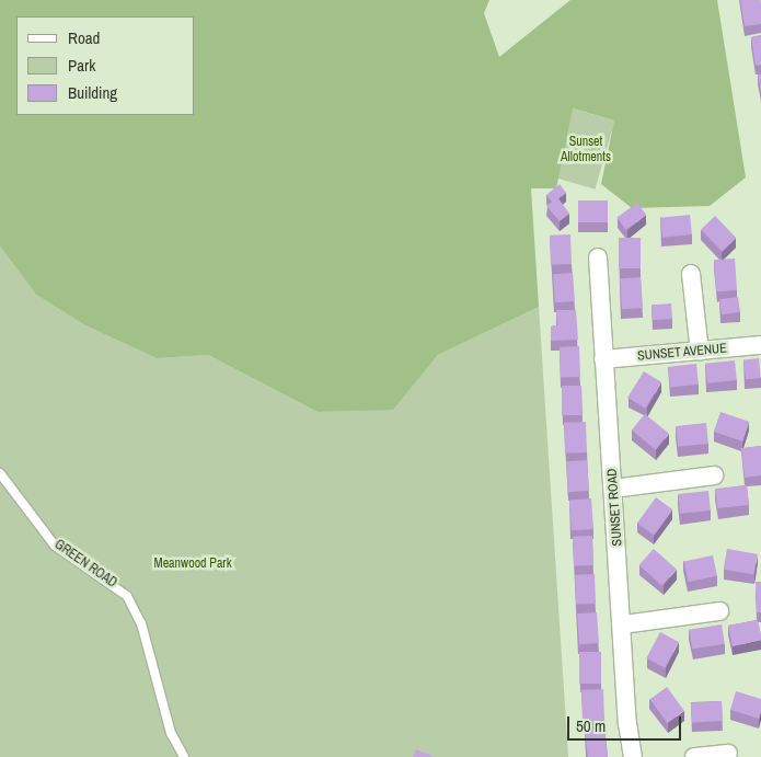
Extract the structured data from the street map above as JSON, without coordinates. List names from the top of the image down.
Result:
{
  "streets": {
    "street": ["SUNSET AVENUE", "SUNSET ROAD"],
    "lane": ["GREEN ROAD"]
  },
  "crossings": [
    ["SUNSET AVENUE", "SUNSET ROAD"]
  ],
  "parks": ["Sunset Allotments", "Meanwood Park"],
  "legend": ["Road", "Park", "Building"],
  "scale_bar": "50 m"
}
